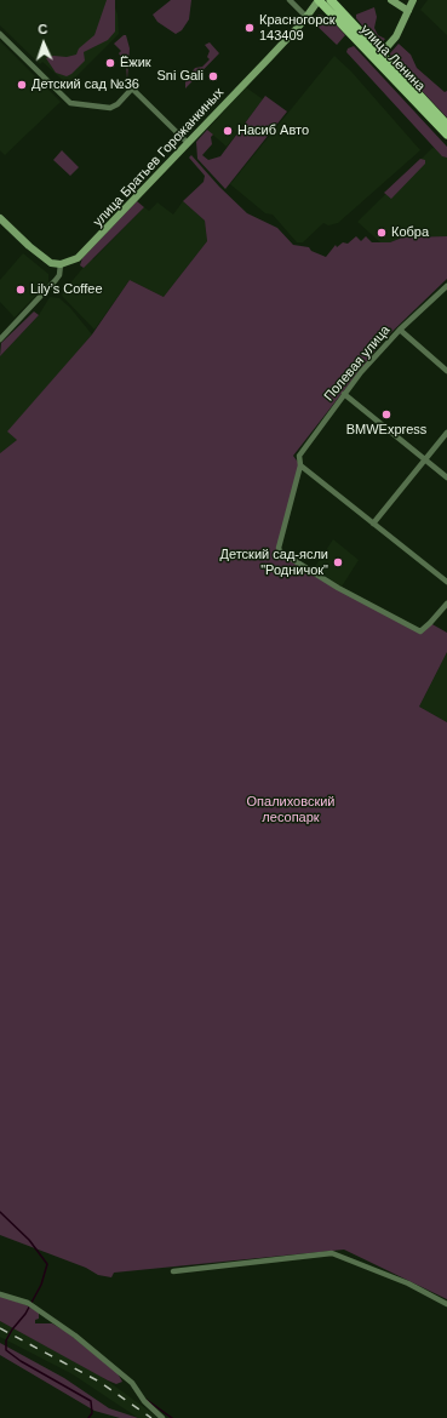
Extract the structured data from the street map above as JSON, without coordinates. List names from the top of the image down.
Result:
{
  "streets": {
    "main road": ["улица Ленина"],
    "street": ["улица Братьев Горожанкиных", "Полевая улица"]
  },
  "crossings": [
    ["улица Ленина", "улица Братьев Горожанкиных"]
  ],
  "parks": ["Опалиховский лесопарк"],
  "places": [
    "Красногорск 143409",
    "Ёжик",
    "Sni Gali",
    "Детский сад №36",
    "Насиб Авто",
    "Кобра",
    "Lily’s Coffee",
    "BMWExpress",
    "Детский сад-ясли \"Родничок\""
  ],
  "north": "top"
}
